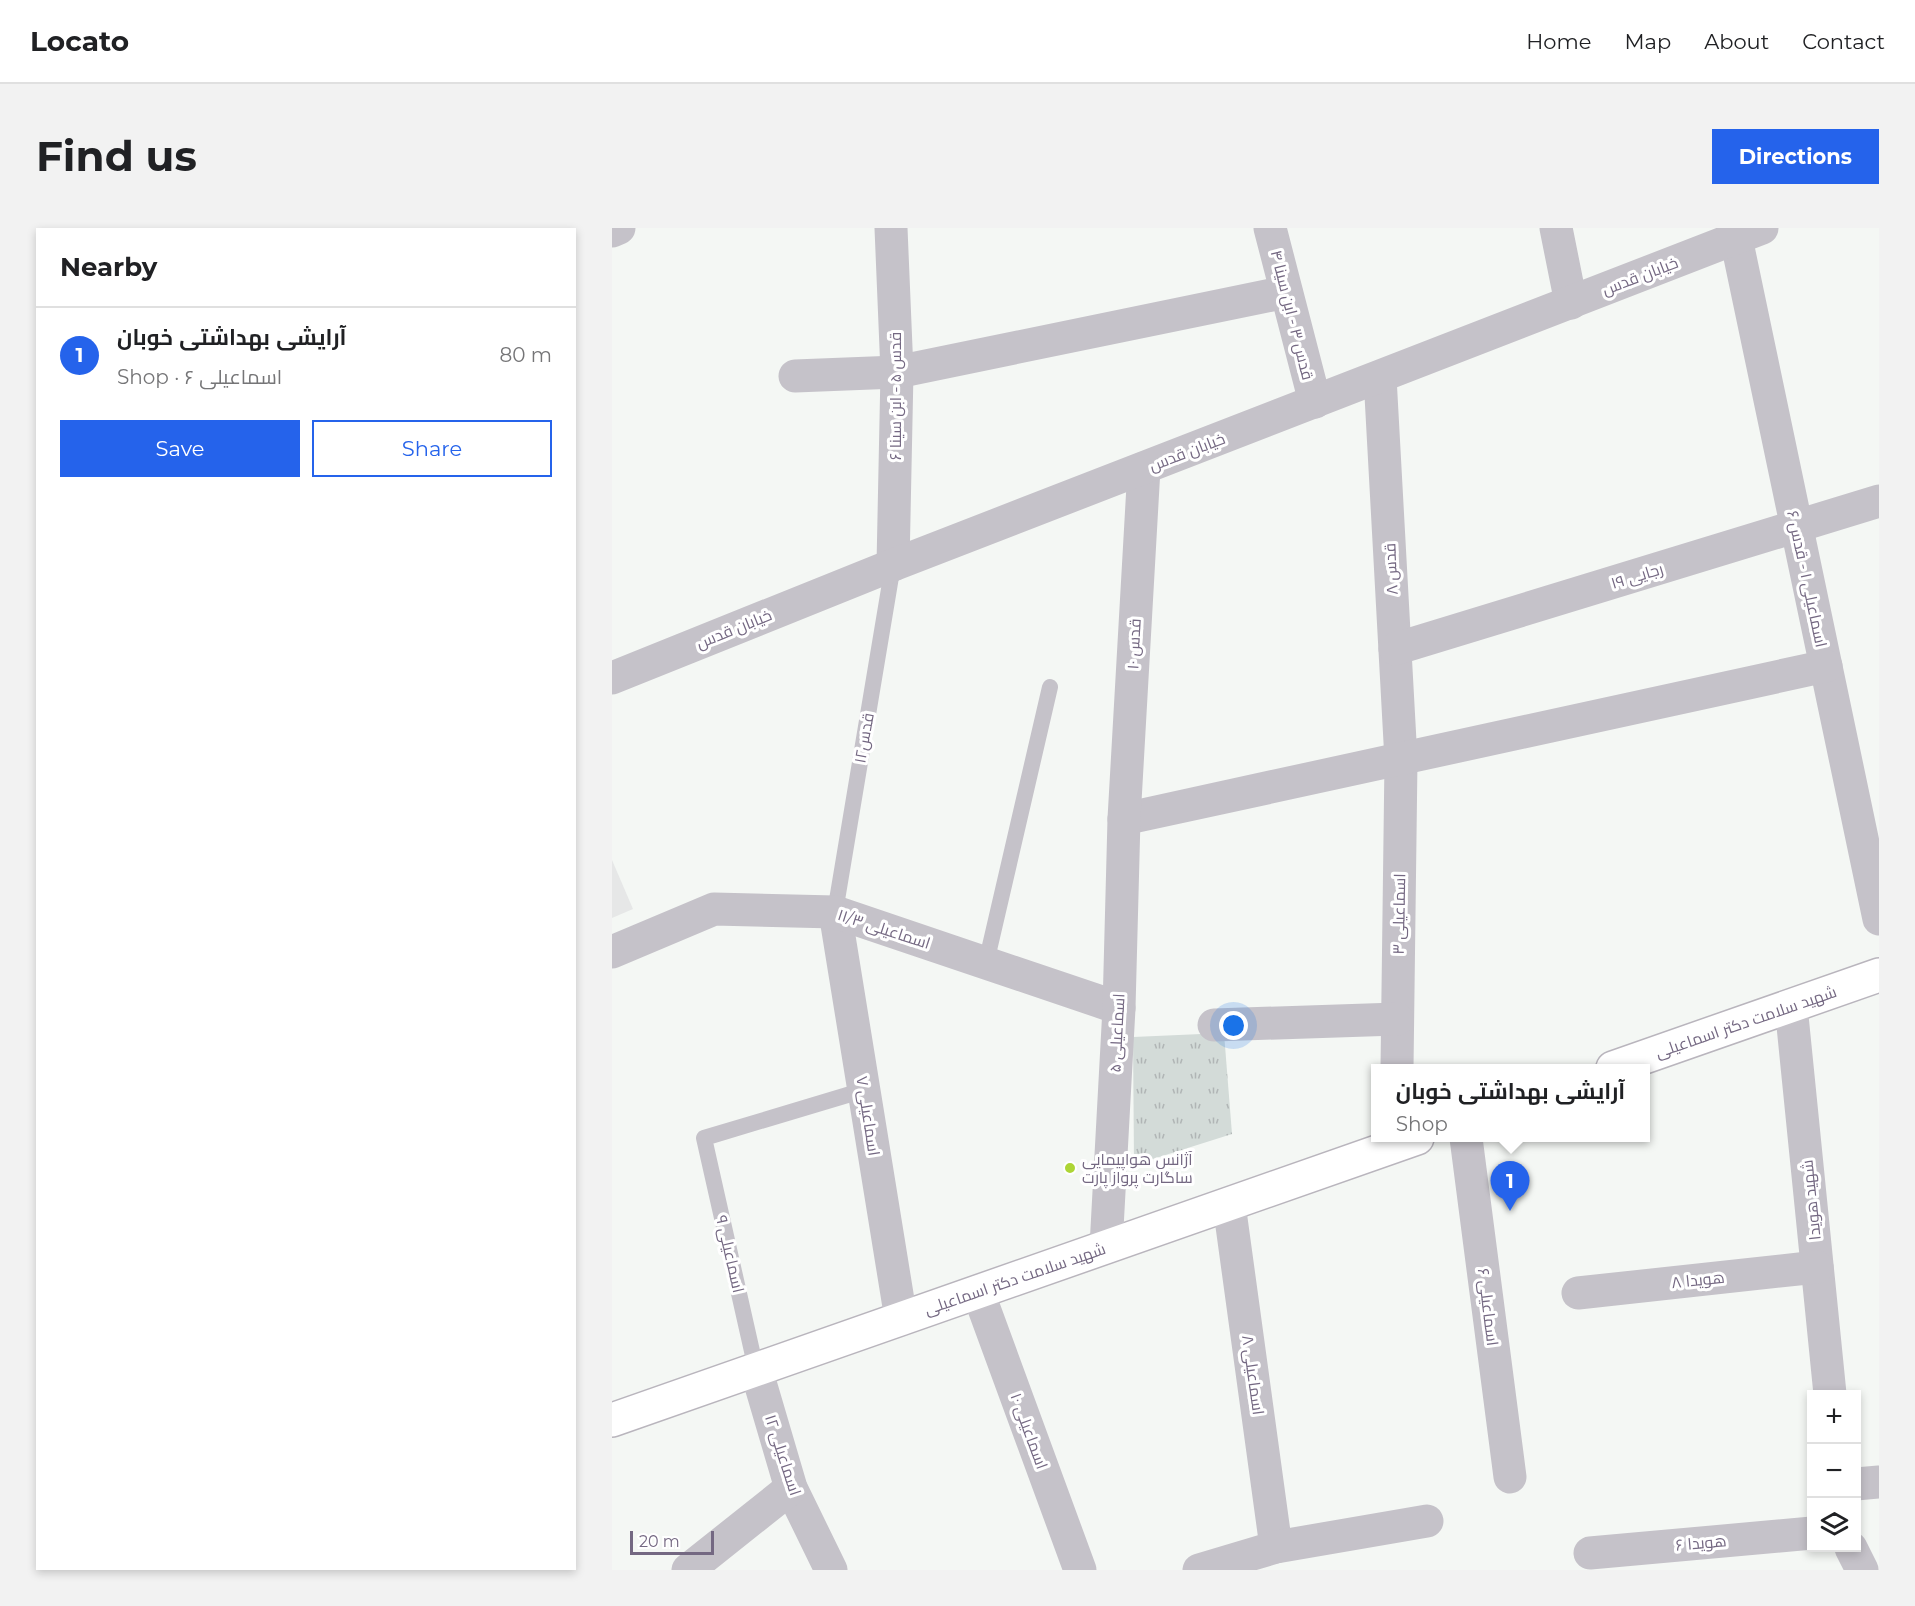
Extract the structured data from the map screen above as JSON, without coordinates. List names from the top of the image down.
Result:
{
  "streets": {
    "main road": ["شهید سلامت دکتر اسماعیلی"],
    "street": [
      "خیابان قدس",
      "قدس ۳ - ابن سینا ۴",
      "قدس ۵ - ابن سینا ۶",
      "قدس ۸",
      "رجایی ۱۹",
      "اسماعیلی ۱ - قدس ۶",
      "قدس ۱۰",
      "اسماعیلی ۳",
      "اسماعیلی ۱۱/۳",
      "اسماعیلی ۵",
      "اسماعیلی ۷",
      "شهید هویدا",
      "هویدا ۸",
      "اسماعیلی ۶",
      "اسماعیلی ۸",
      "اسماعیلی ۱۰",
      "اسماعیلی ۱۲",
      "هویدا ۶"
    ],
    "lane": ["قدس۱۲", "اسماعیلی ۹"]
  },
  "crossings": [
    ["خیابان قدس", "قدس ۳ - ابن سینا ۴"],
    ["خیابان قدس", "قدس ۵ - ابن سینا ۶"],
    ["خیابان قدس", "قدس ۸"],
    ["خیابان قدس", "اسماعیلی ۱ - قدس ۶"],
    ["خیابان قدس", "قدس ۱۰"],
    ["خیابان قدس", "قدس۱۲"],
    ["قدس ۵ - ابن سینا ۶", "قدس۱۲"],
    ["قدس ۸", "رجایی ۱۹"],
    ["قدس ۸", "اسماعیلی ۳"],
    ["رجایی ۱۹", "اسماعیلی ۱ - قدس ۶"],
    ["قدس ۱۰", "اسماعیلی ۵"],
    ["قدس۱۲", "اسماعیلی ۱۱/۳"],
    ["قدس۱۲", "اسماعیلی ۷"],
    ["اسماعیلی ۱۱/۳", "اسماعیلی ۵"],
    ["اسماعیلی ۱۱/۳", "اسماعیلی ۷"],
    ["شهید سلامت دکتر اسماعیلی", "اسماعیلی ۵"],
    ["شهید سلامت دکتر اسماعیلی", "اسماعیلی ۷"],
    ["شهید سلامت دکتر اسماعیلی", "شهید هویدا"],
    ["شهید سلامت دکتر اسماعیلی", "اسماعیلی ۹"],
    ["شهید سلامت دکتر اسماعیلی", "اسماعیلی ۸"],
    ["شهید سلامت دکتر اسماعیلی", "اسماعیلی ۱۰"],
    ["شهید سلامت دکتر اسماعیلی", "اسماعیلی ۱۲"],
    ["اسماعیلی ۷", "اسماعیلی ۹"],
    ["شهید هویدا", "هویدا ۸"],
    ["اسماعیلی ۹", "اسماعیلی ۱۲"]
  ],
  "places": ["آژانس هواپیمایی ساگارت پرواز پارت"],
  "scale_bar": "20 m",
  "page": {
    "header": "Locato",
    "nav": [
      "Home",
      "Map",
      "About",
      "Contact"
    ],
    "buttons": [
      "Directions",
      ["Save", "Share"]
    ],
    "title": "Find us",
    "heading": "Nearby",
    "list": [
      {
        "mark": "1",
        "name": "آرایشی بهداشتی خوبان",
        "note": "Shop · اسماعیلی ۶",
        "value": "80 m"
      }
    ],
    "popup": ["آرایشی بهداشتی خوبان", "Shop"],
    "pins": "1",
    "map_buttons": ["+", "−"],
    "scale": "20 m"
  }
}
